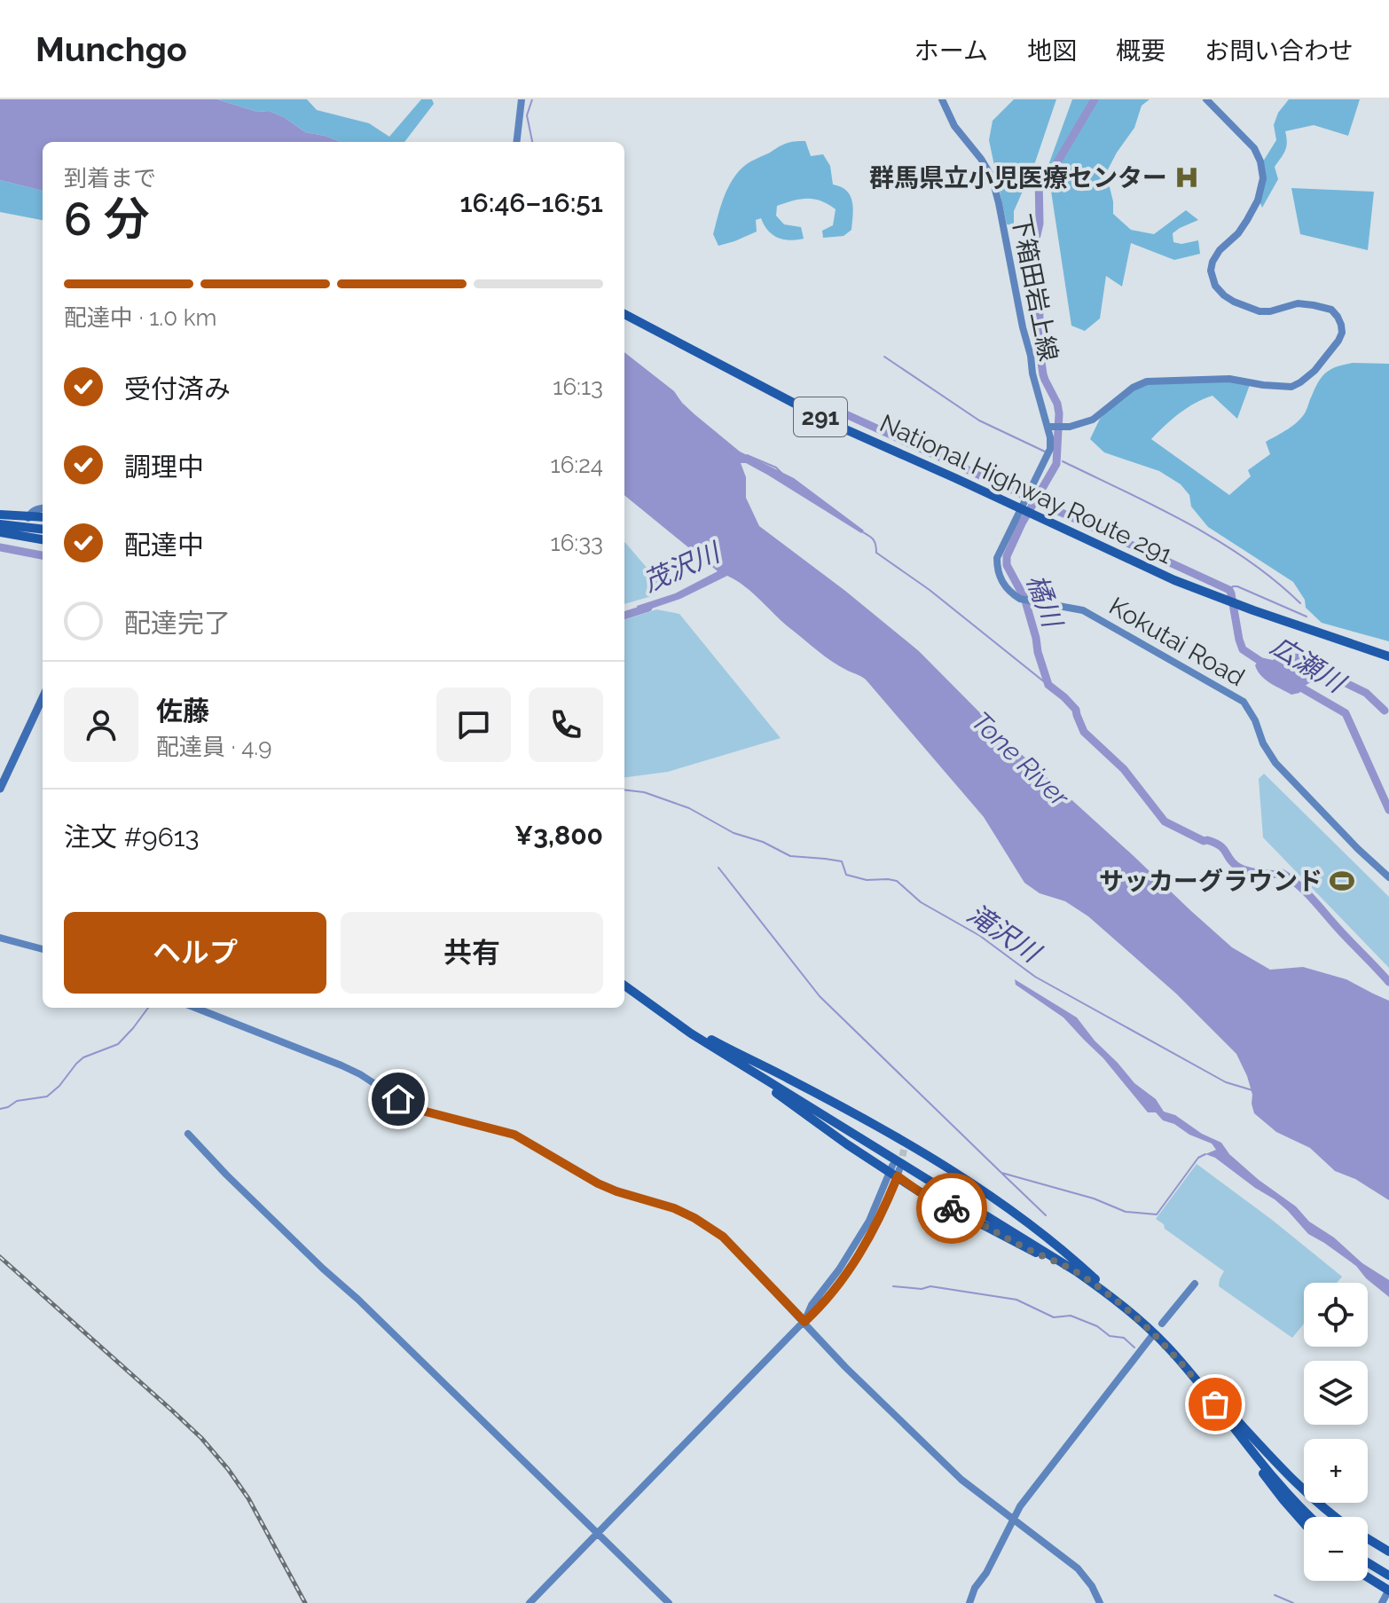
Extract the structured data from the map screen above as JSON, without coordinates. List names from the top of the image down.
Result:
{
  "streets": {
    "highway": ["291", "National Highway Route 291"],
    "street": ["下箱田岩上線", "Kokutai Road"]
  },
  "crossings": [
    ["下箱田岩上線", "National Highway Route 291"],
    ["下箱田岩上線", "Kokutai Road"],
    ["National Highway Route 291", "Kokutai Road"]
  ],
  "water": [
    "茂沢川",
    "橘川",
    "広瀬川",
    "Tone River",
    "滝沢川"
  ],
  "places": {
    "hospital": ["群馬県立小児医療センター"],
    "sports": ["サッカーグラウンド"]
  },
  "page": {
    "header": "Munchgo",
    "nav": [
      "ホーム",
      "地図",
      "概要",
      "お問い合わせ"
    ],
    "heading": ["6 分", "到着まで", "16:46–16:51"],
    "panel": [
      "佐藤",
      "配達員 · 4.9",
      "注文 #9613",
      "¥3,800"
    ],
    "bar": "配達中 · 1.0 km",
    "list": [
      ["受付済み", "16:13"],
      ["調理中", "16:24"],
      ["配達中", "16:33"],
      "配達完了"
    ],
    "buttons": ["ヘルプ", "共有"],
    "map_buttons": ["+", "−"]
  }
}
